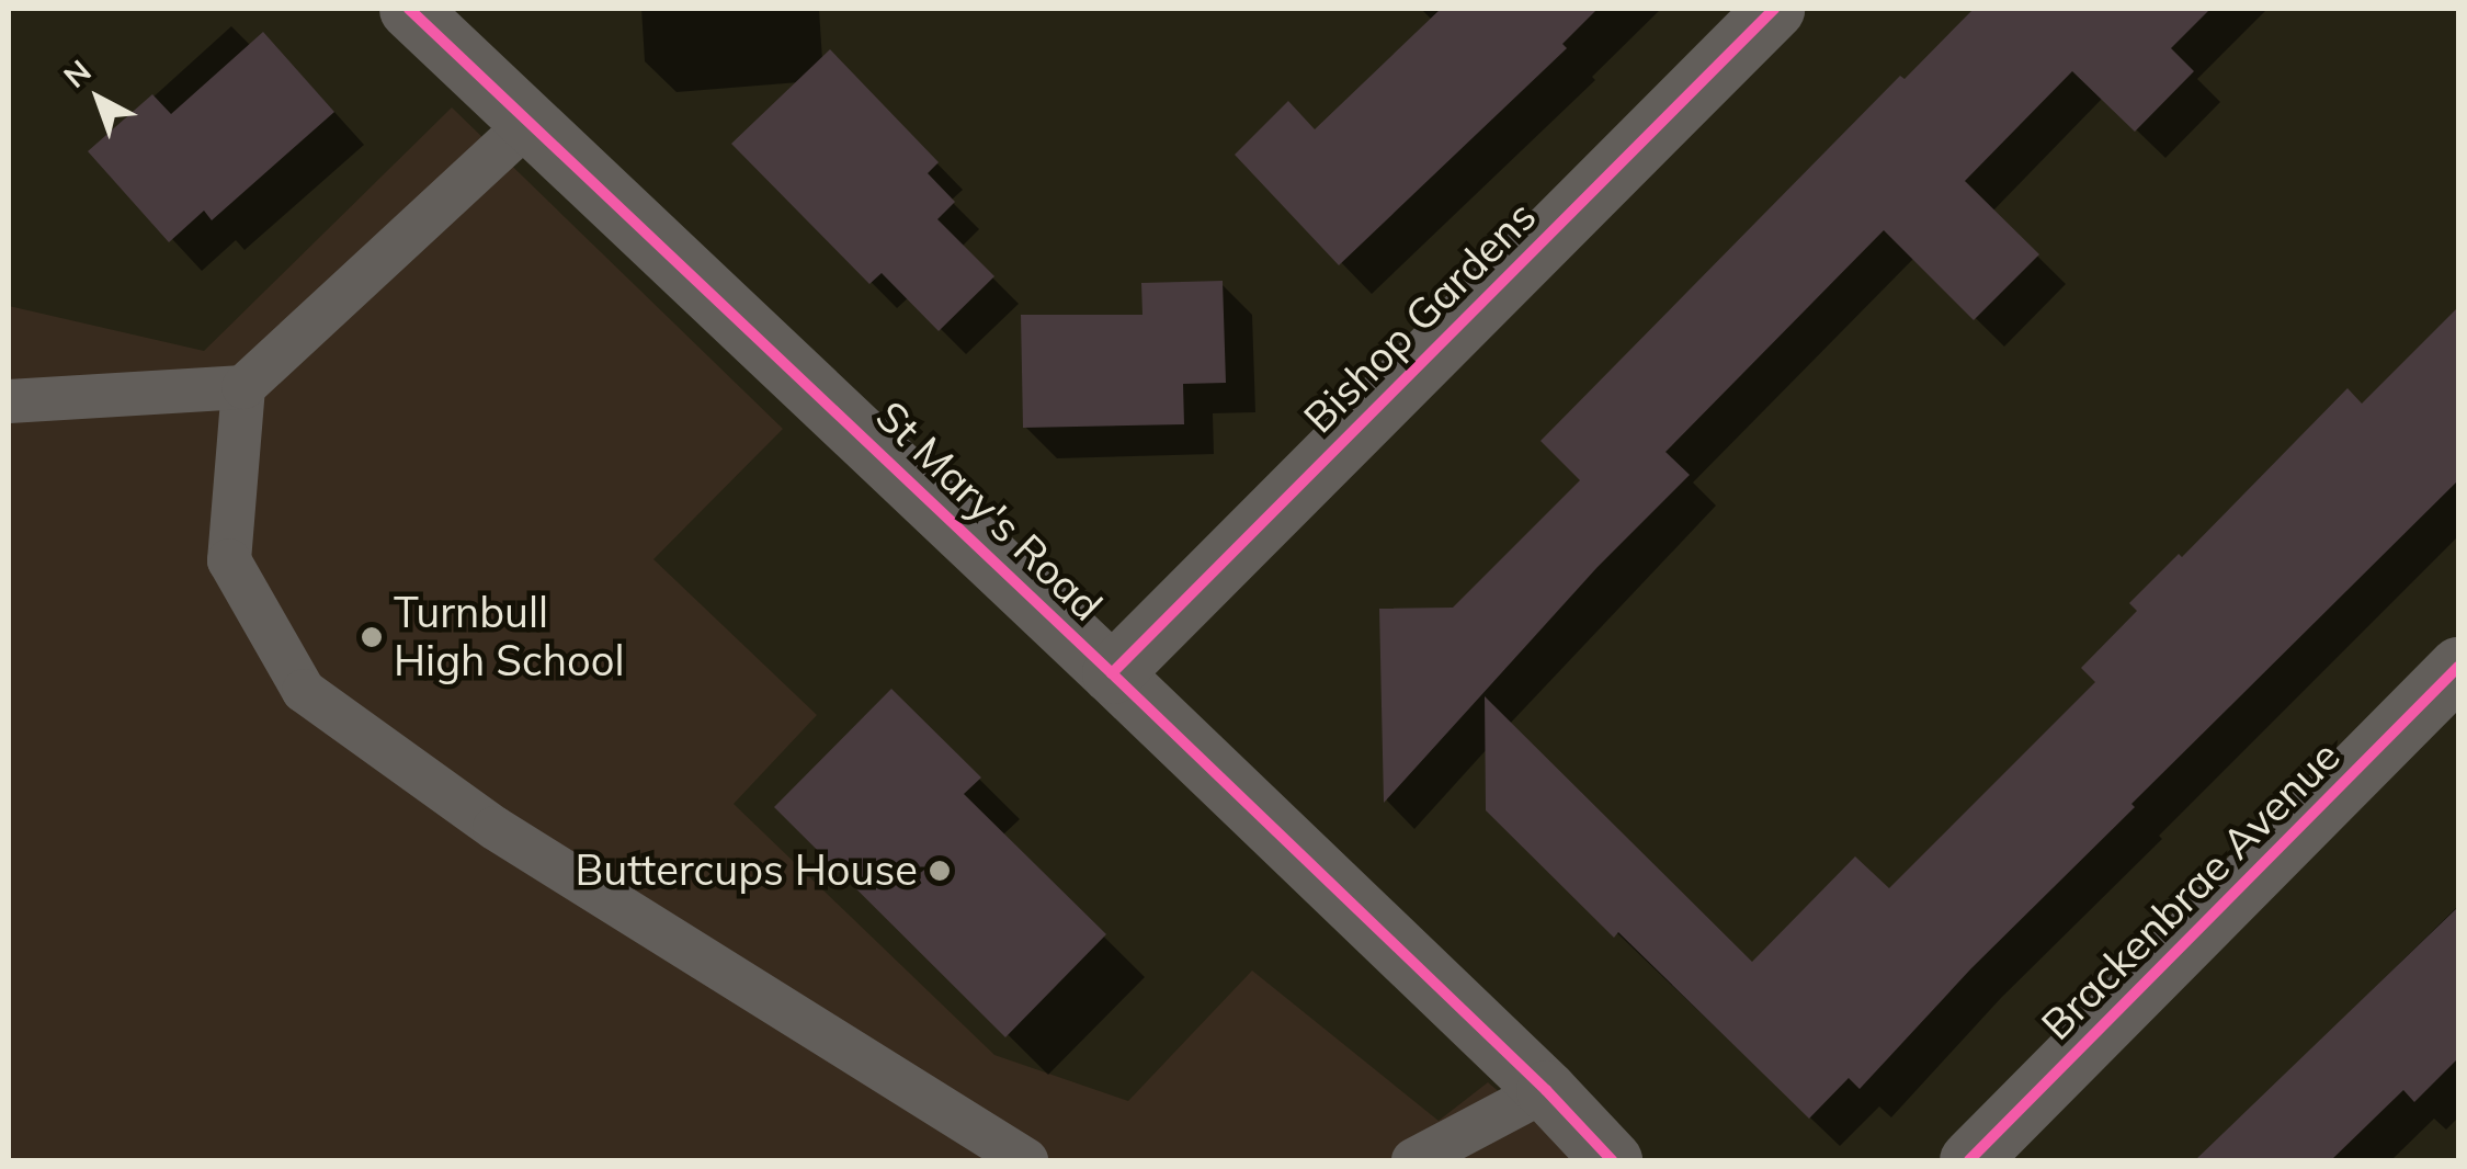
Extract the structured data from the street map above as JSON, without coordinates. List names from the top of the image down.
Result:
{
  "streets": {
    "street": ["Bishop Gardens", "St Mary's Road", "Brackenbrae Avenue"]
  },
  "crossings": [
    ["Bishop Gardens", "St Mary's Road"]
  ],
  "places": ["Turnbull High School", "Buttercups House"],
  "north": "top left"
}
